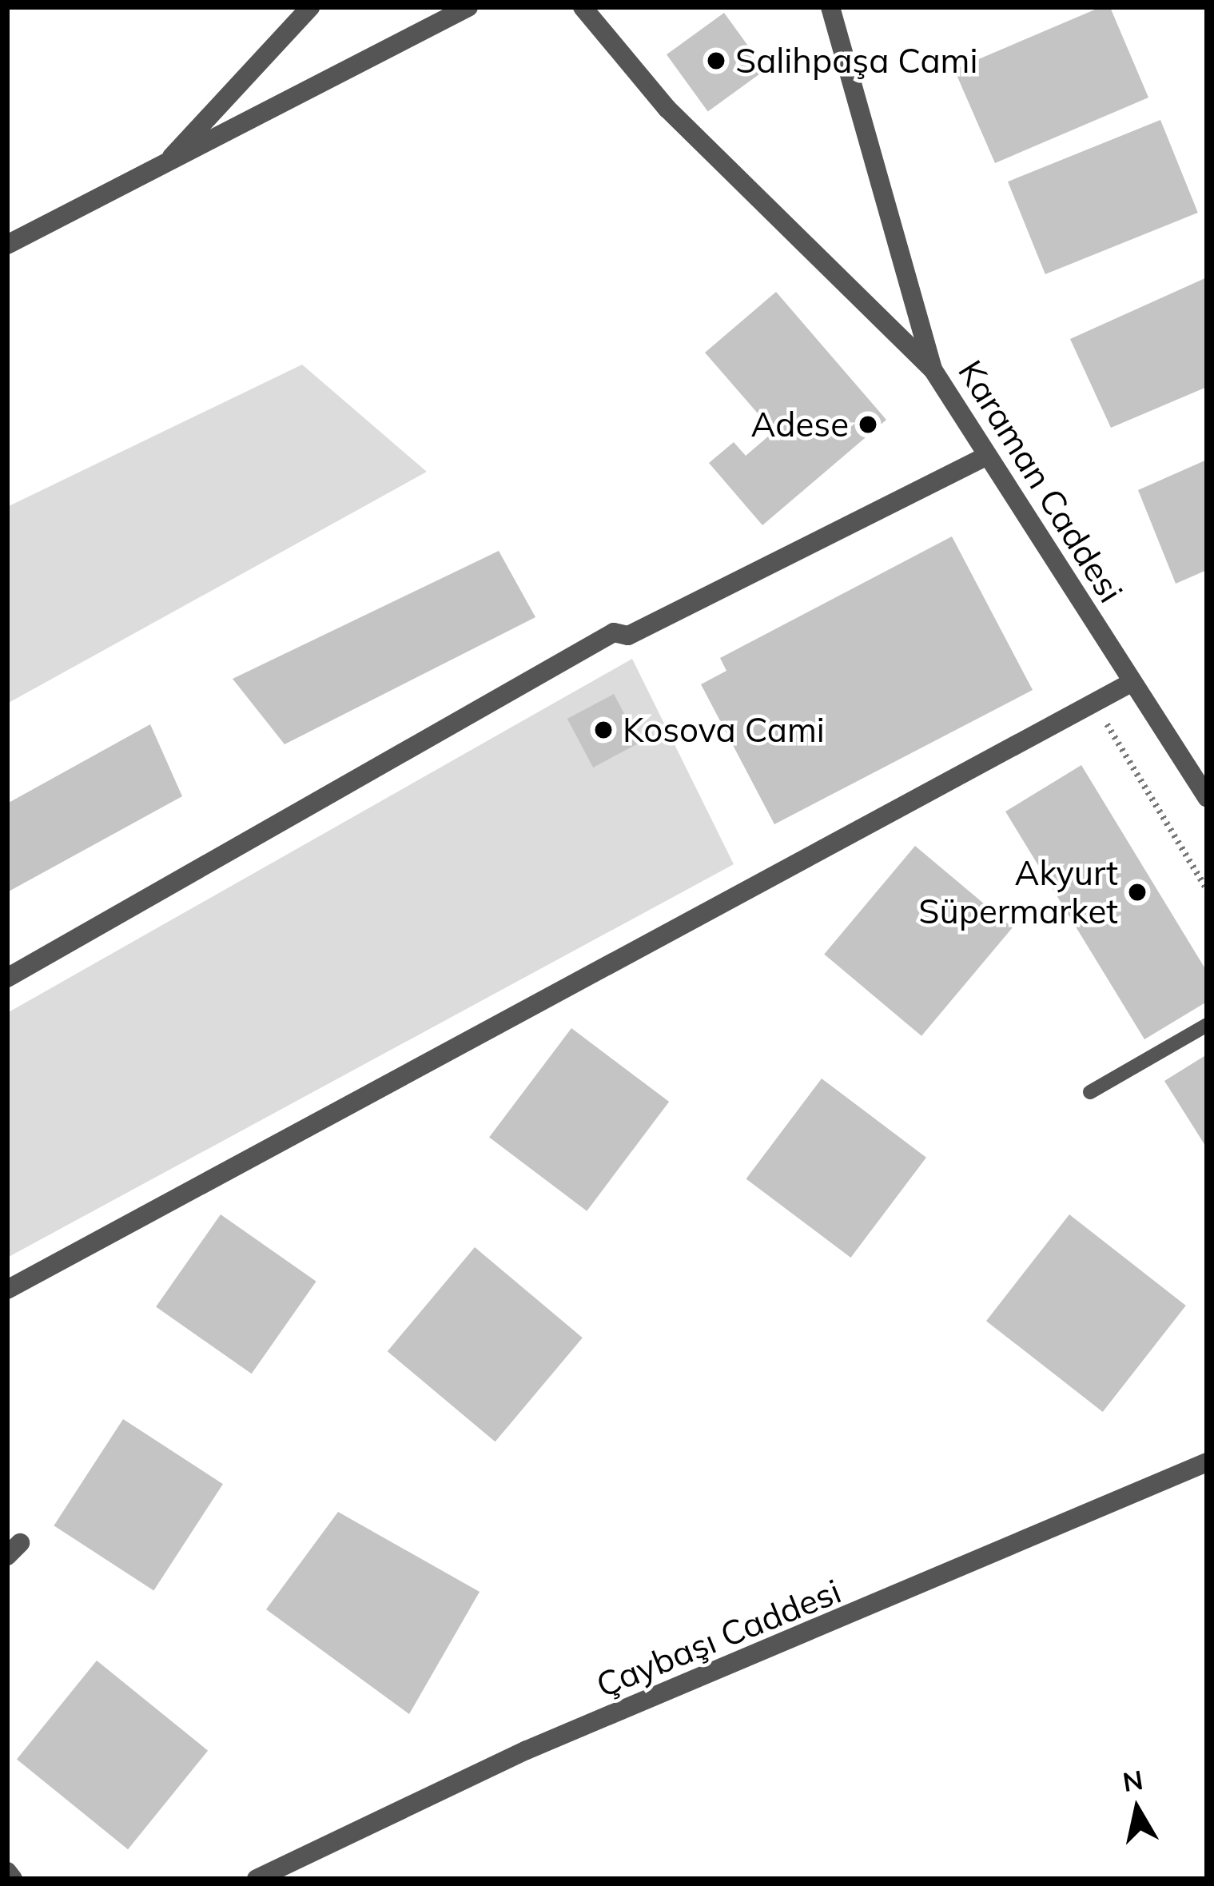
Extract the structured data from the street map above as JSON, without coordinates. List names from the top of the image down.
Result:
{
  "streets": {
    "street": ["Karaman Caddesi", "Çaybaşı Caddesi"]
  },
  "places": [
    "Salihpaşa Cami",
    "Adese",
    "Kosova Cami",
    "Akyurt Süpermarket"
  ],
  "north": "top"
}
